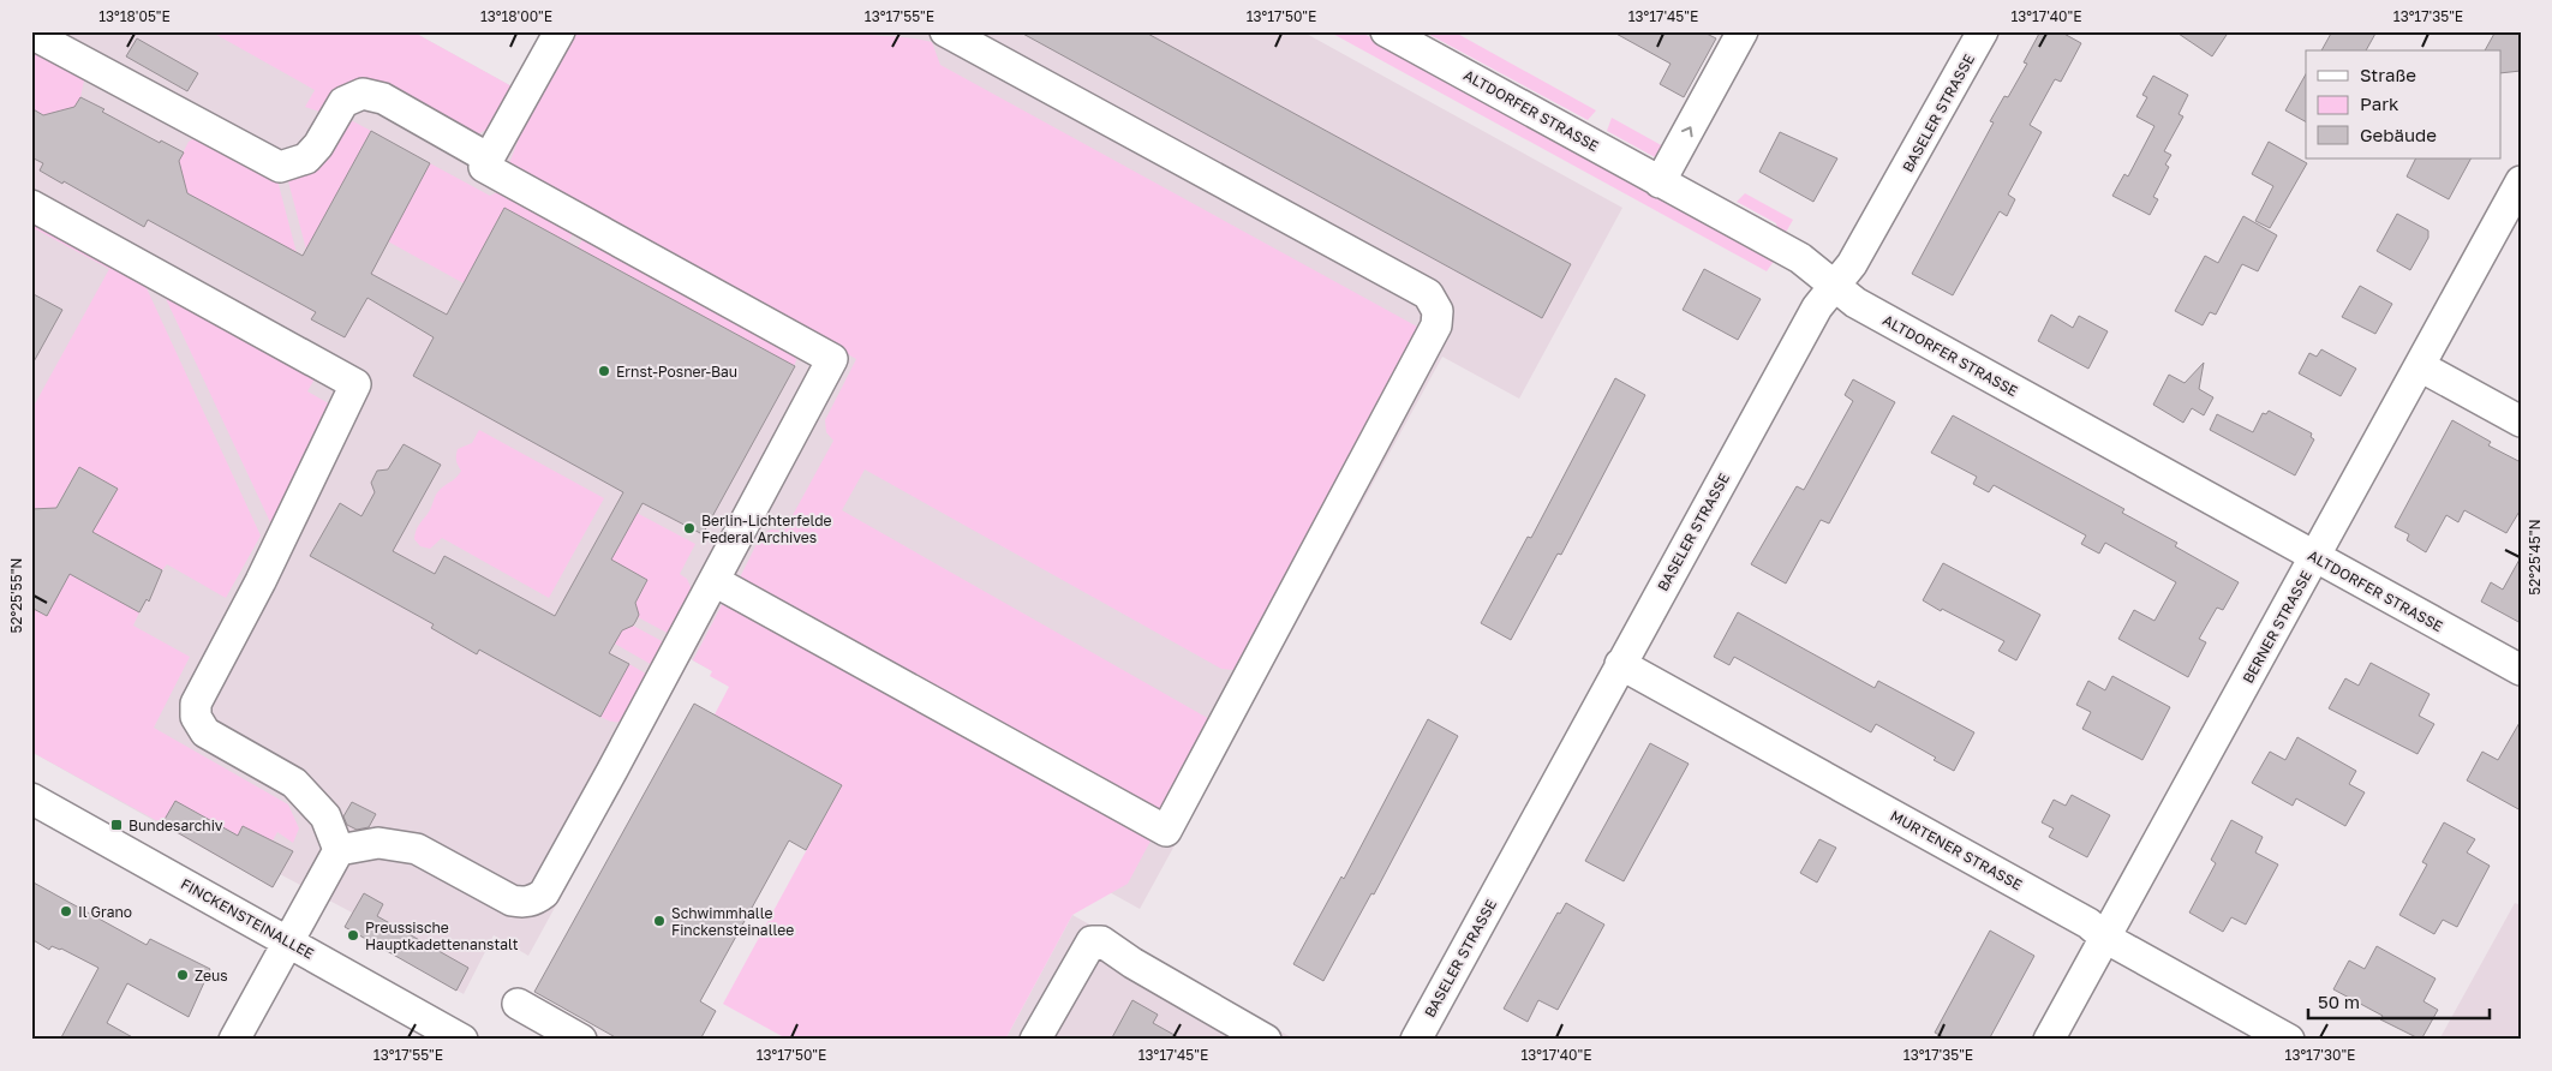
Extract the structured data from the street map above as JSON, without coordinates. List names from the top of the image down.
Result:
{
  "streets": {
    "street": [
      "ALTDORFER STRASSE",
      "BASELER STRASSE",
      "BERNER STRASSE",
      "MURTENER STRASSE",
      "FINCKENSTEINALLEE"
    ]
  },
  "crossings": [
    ["ALTDORFER STRASSE", "BASELER STRASSE"],
    ["ALTDORFER STRASSE", "BERNER STRASSE"],
    ["BASELER STRASSE", "MURTENER STRASSE"],
    ["BERNER STRASSE", "MURTENER STRASSE"]
  ],
  "places": {
    "other": [
      "Ernst-Posner-Bau",
      "Berlin-Lichterfelde Federal Archives",
      "Il Grano",
      "Schwimmhalle Finckensteinallee",
      "Preussische Hauptkadettenanstalt",
      "Zeus"
    ],
    "transit": ["Bundesarchiv"]
  },
  "legend": ["Straße", "Park", "Gebäude"],
  "scale_bar": "50 m",
  "coordinates": [
    "13°18'05\"E",
    "13°18'00\"E",
    "13°17'55\"E",
    "13°17'50\"E",
    "13°17'45\"E",
    "13°17'40\"E",
    "13°17'35\"E",
    "52°25'45\"N",
    "52°25'55\"N",
    "13°17'30\"E"
  ]
}
